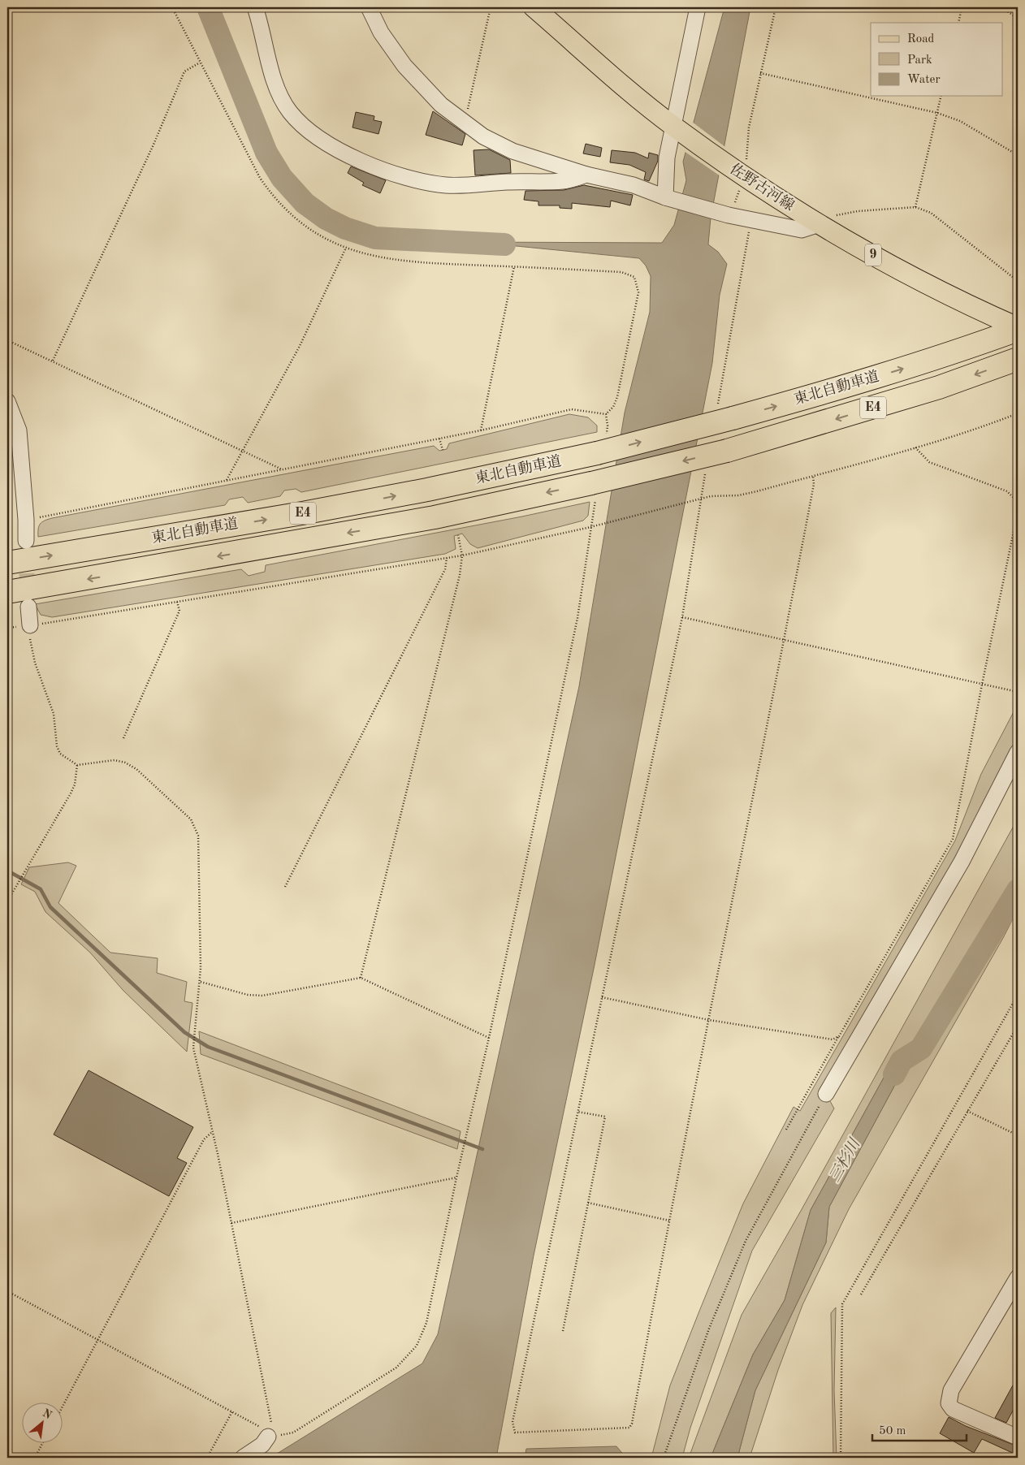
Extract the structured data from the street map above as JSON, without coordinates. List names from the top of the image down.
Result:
{
  "streets": {
    "highway": ["東北自動車道", "E4"],
    "main road": ["佐野古河線", "9"]
  },
  "crossings": [
    ["佐野古河線", "東北自動車道"]
  ],
  "water": ["三杉川"],
  "legend": ["Road", "Park", "Water"],
  "scale_bar": "50 m",
  "north": "top right"
}
